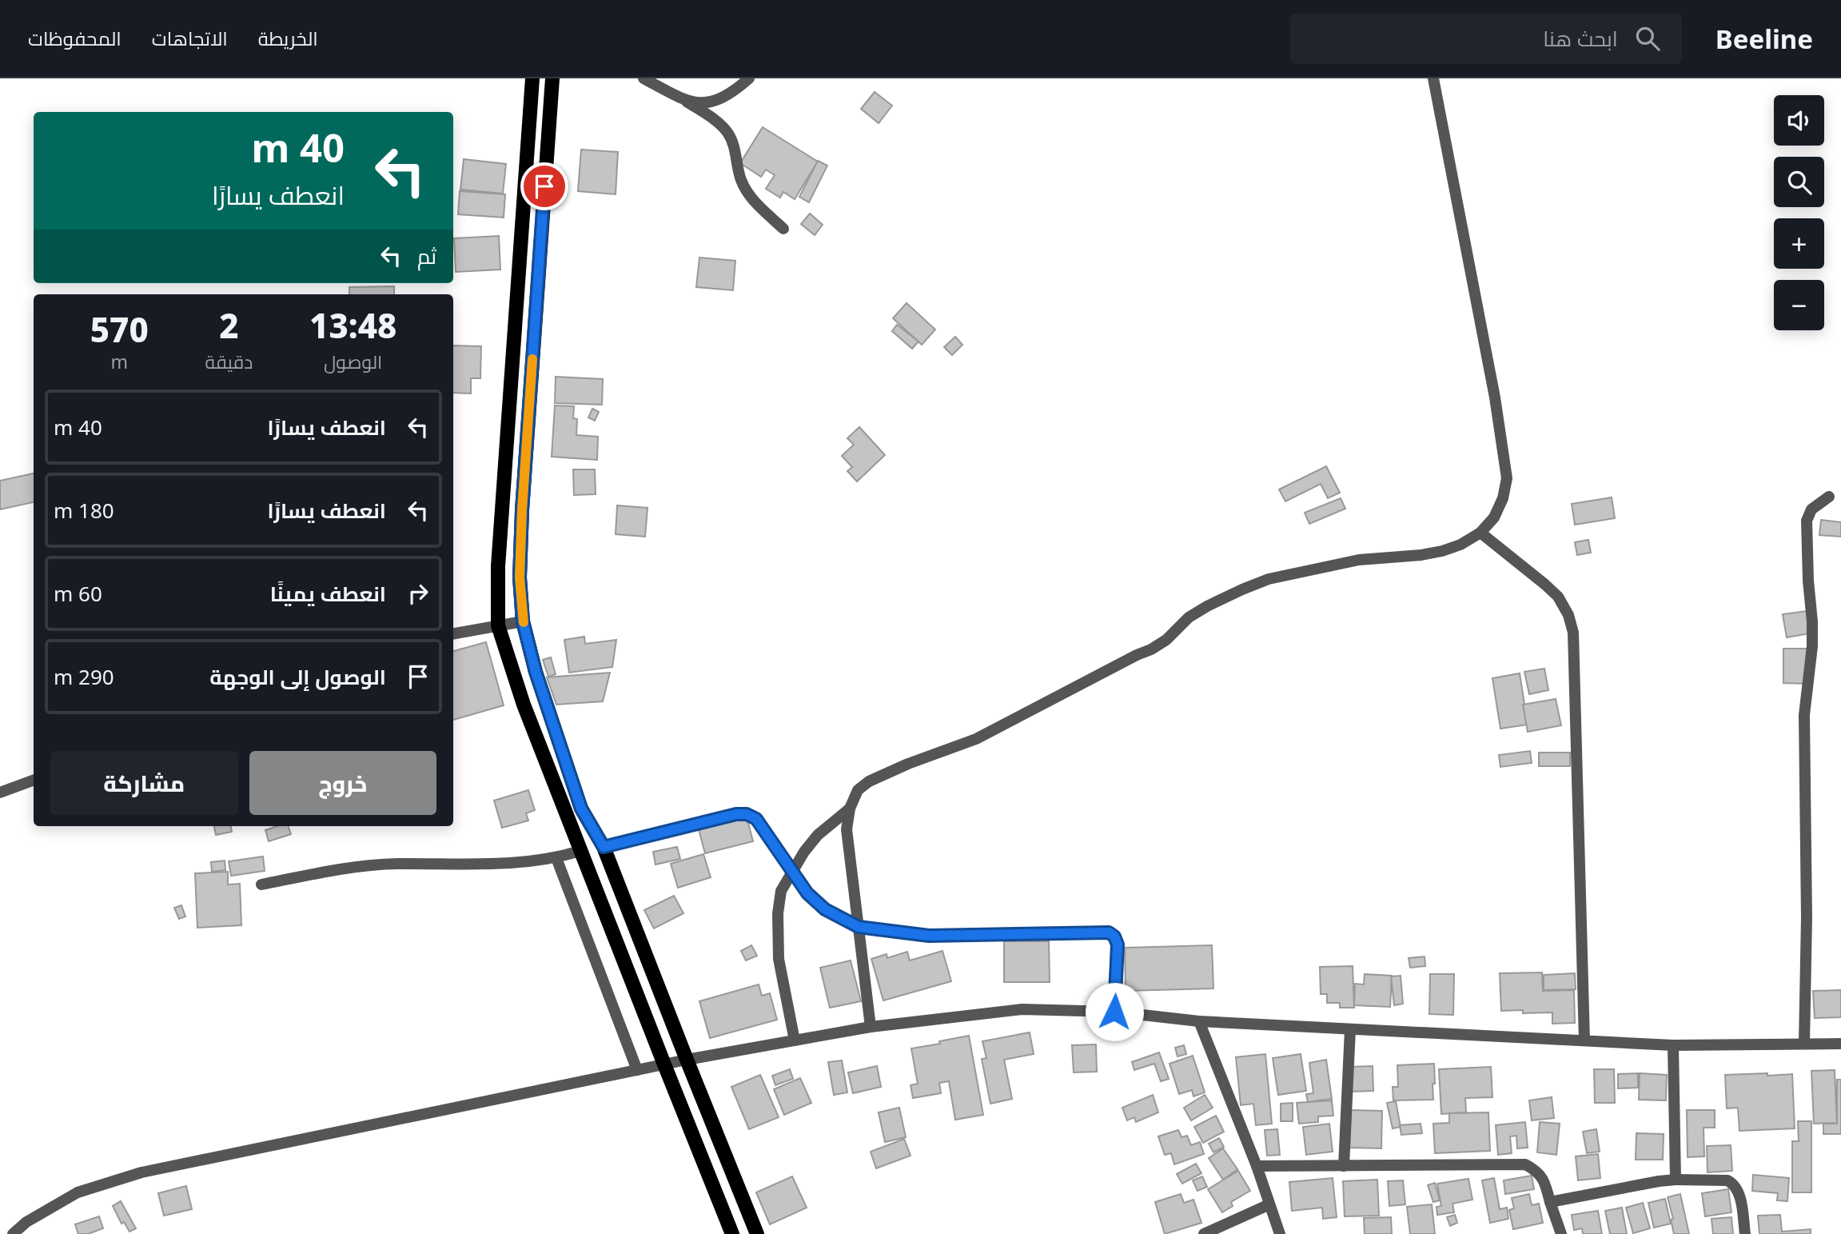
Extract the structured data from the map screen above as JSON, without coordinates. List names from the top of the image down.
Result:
{
  "page": {
    "header": "Beeline",
    "search": "ابحث هنا",
    "nav": ["الخريطة", "الاتجاهات", "المحفوظات"],
    "map_buttons": ["+", "−"],
    "turn": ["40 m", "انعطف يسارًا"],
    "then": "ثم",
    "eta": [
      "13:48",
      "الوصول",
      "2",
      "دقيقة",
      "570",
      "m"
    ],
    "list": [
      {
        "name": "انعطف يسارًا",
        "value": "40 m"
      },
      {
        "name": "انعطف يسارًا",
        "value": "180 m"
      },
      {
        "name": "انعطف يمينًا",
        "value": "60 m"
      },
      {
        "name": "الوصول إلى الوجهة",
        "value": "290 m"
      }
    ],
    "buttons": ["خروج", "مشاركة"]
  }
}
